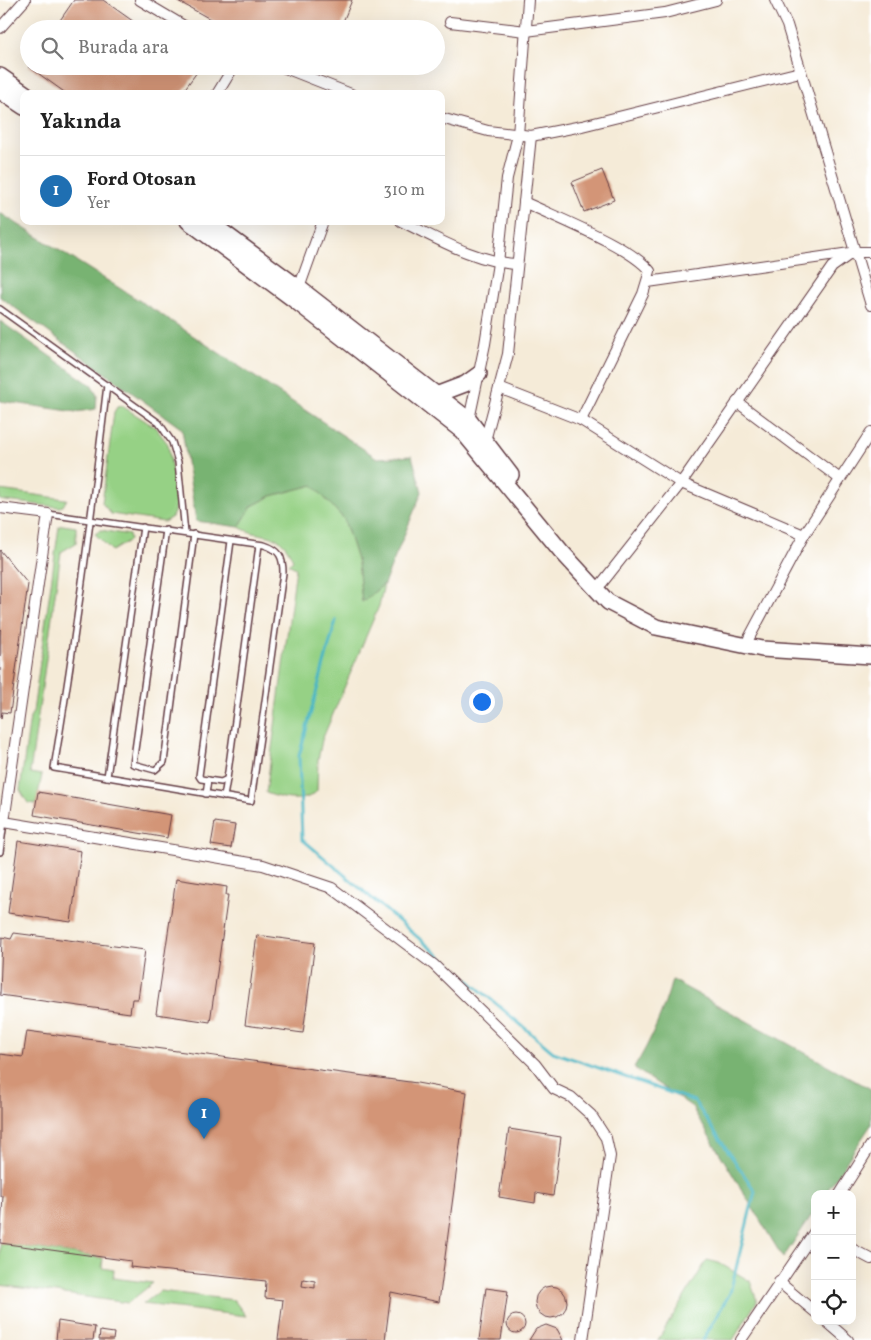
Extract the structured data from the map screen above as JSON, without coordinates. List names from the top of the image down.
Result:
{
  "page": {
    "search": "Burada ara",
    "heading": "Yakında",
    "list": [
      {
        "mark": "1",
        "name": "Ford Otosan",
        "note": "Yer",
        "value": "310 m"
      }
    ],
    "pins": "1",
    "map_buttons": ["+", "−"]
  }
}
